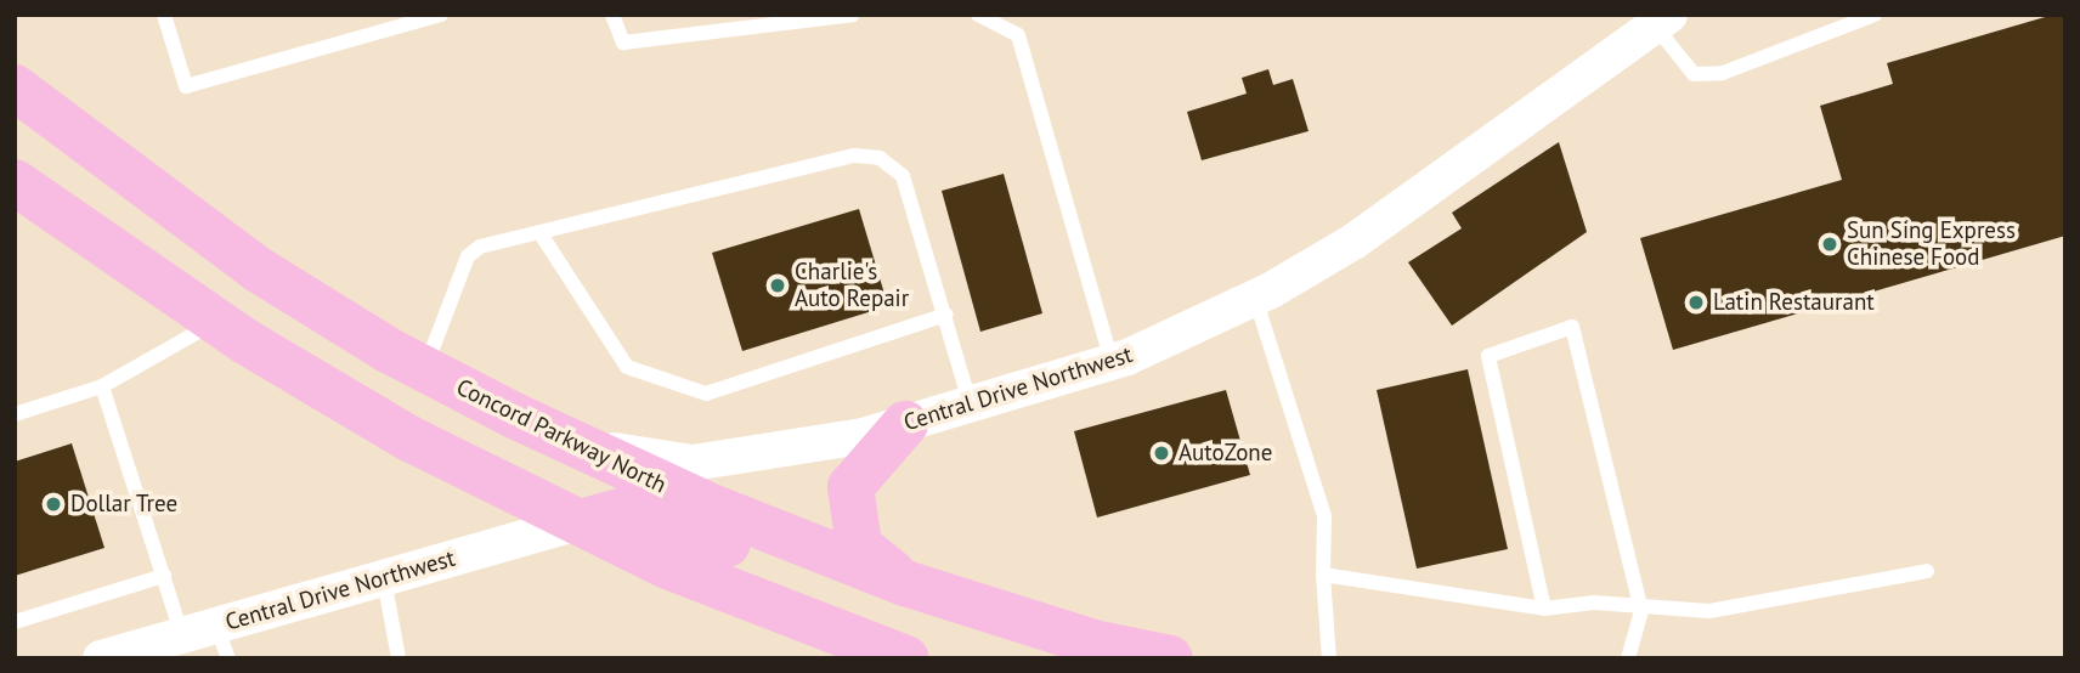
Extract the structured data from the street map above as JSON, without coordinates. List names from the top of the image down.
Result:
{
  "streets": {
    "highway": ["Concord Parkway North"],
    "street": ["Central Drive Northwest"]
  },
  "crossings": [
    ["Central Drive Northwest", "Concord Parkway North"]
  ],
  "places": [
    "Sun Sing Express Chinese Food",
    "Charlie's Auto Repair",
    "Latin Restaurant",
    "AutoZone",
    "Dollar Tree"
  ]
}
